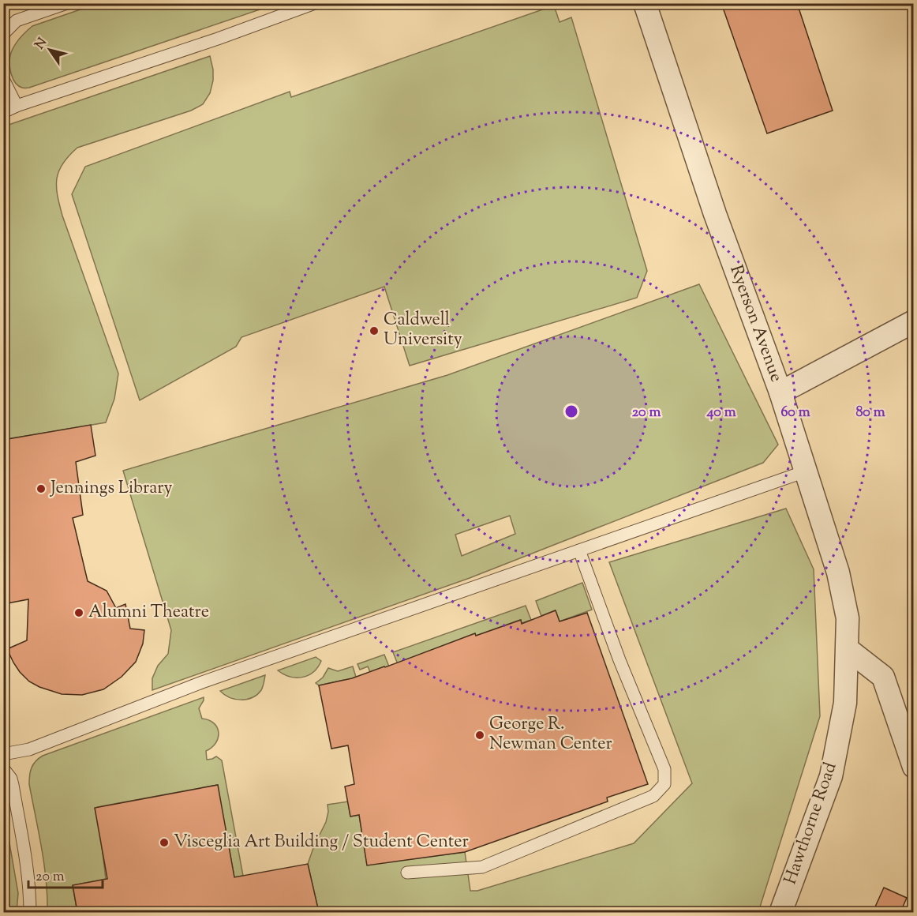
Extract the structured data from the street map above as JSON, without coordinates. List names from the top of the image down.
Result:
{
  "streets": {
    "street": ["Ryerson Avenue", "Hawthorne Road"]
  },
  "crossings": [
    ["Ryerson Avenue", "Hawthorne Road"]
  ],
  "places": [
    "Caldwell University",
    "Jennings Library",
    "Alumni Theatre",
    "George R. Newman Center",
    "Visceglia Art Building / Student Center"
  ],
  "scale_bar": "20 m",
  "north": "top left",
  "rings": [
    "20 m",
    "40 m",
    "60 m",
    "80 m"
  ]
}
